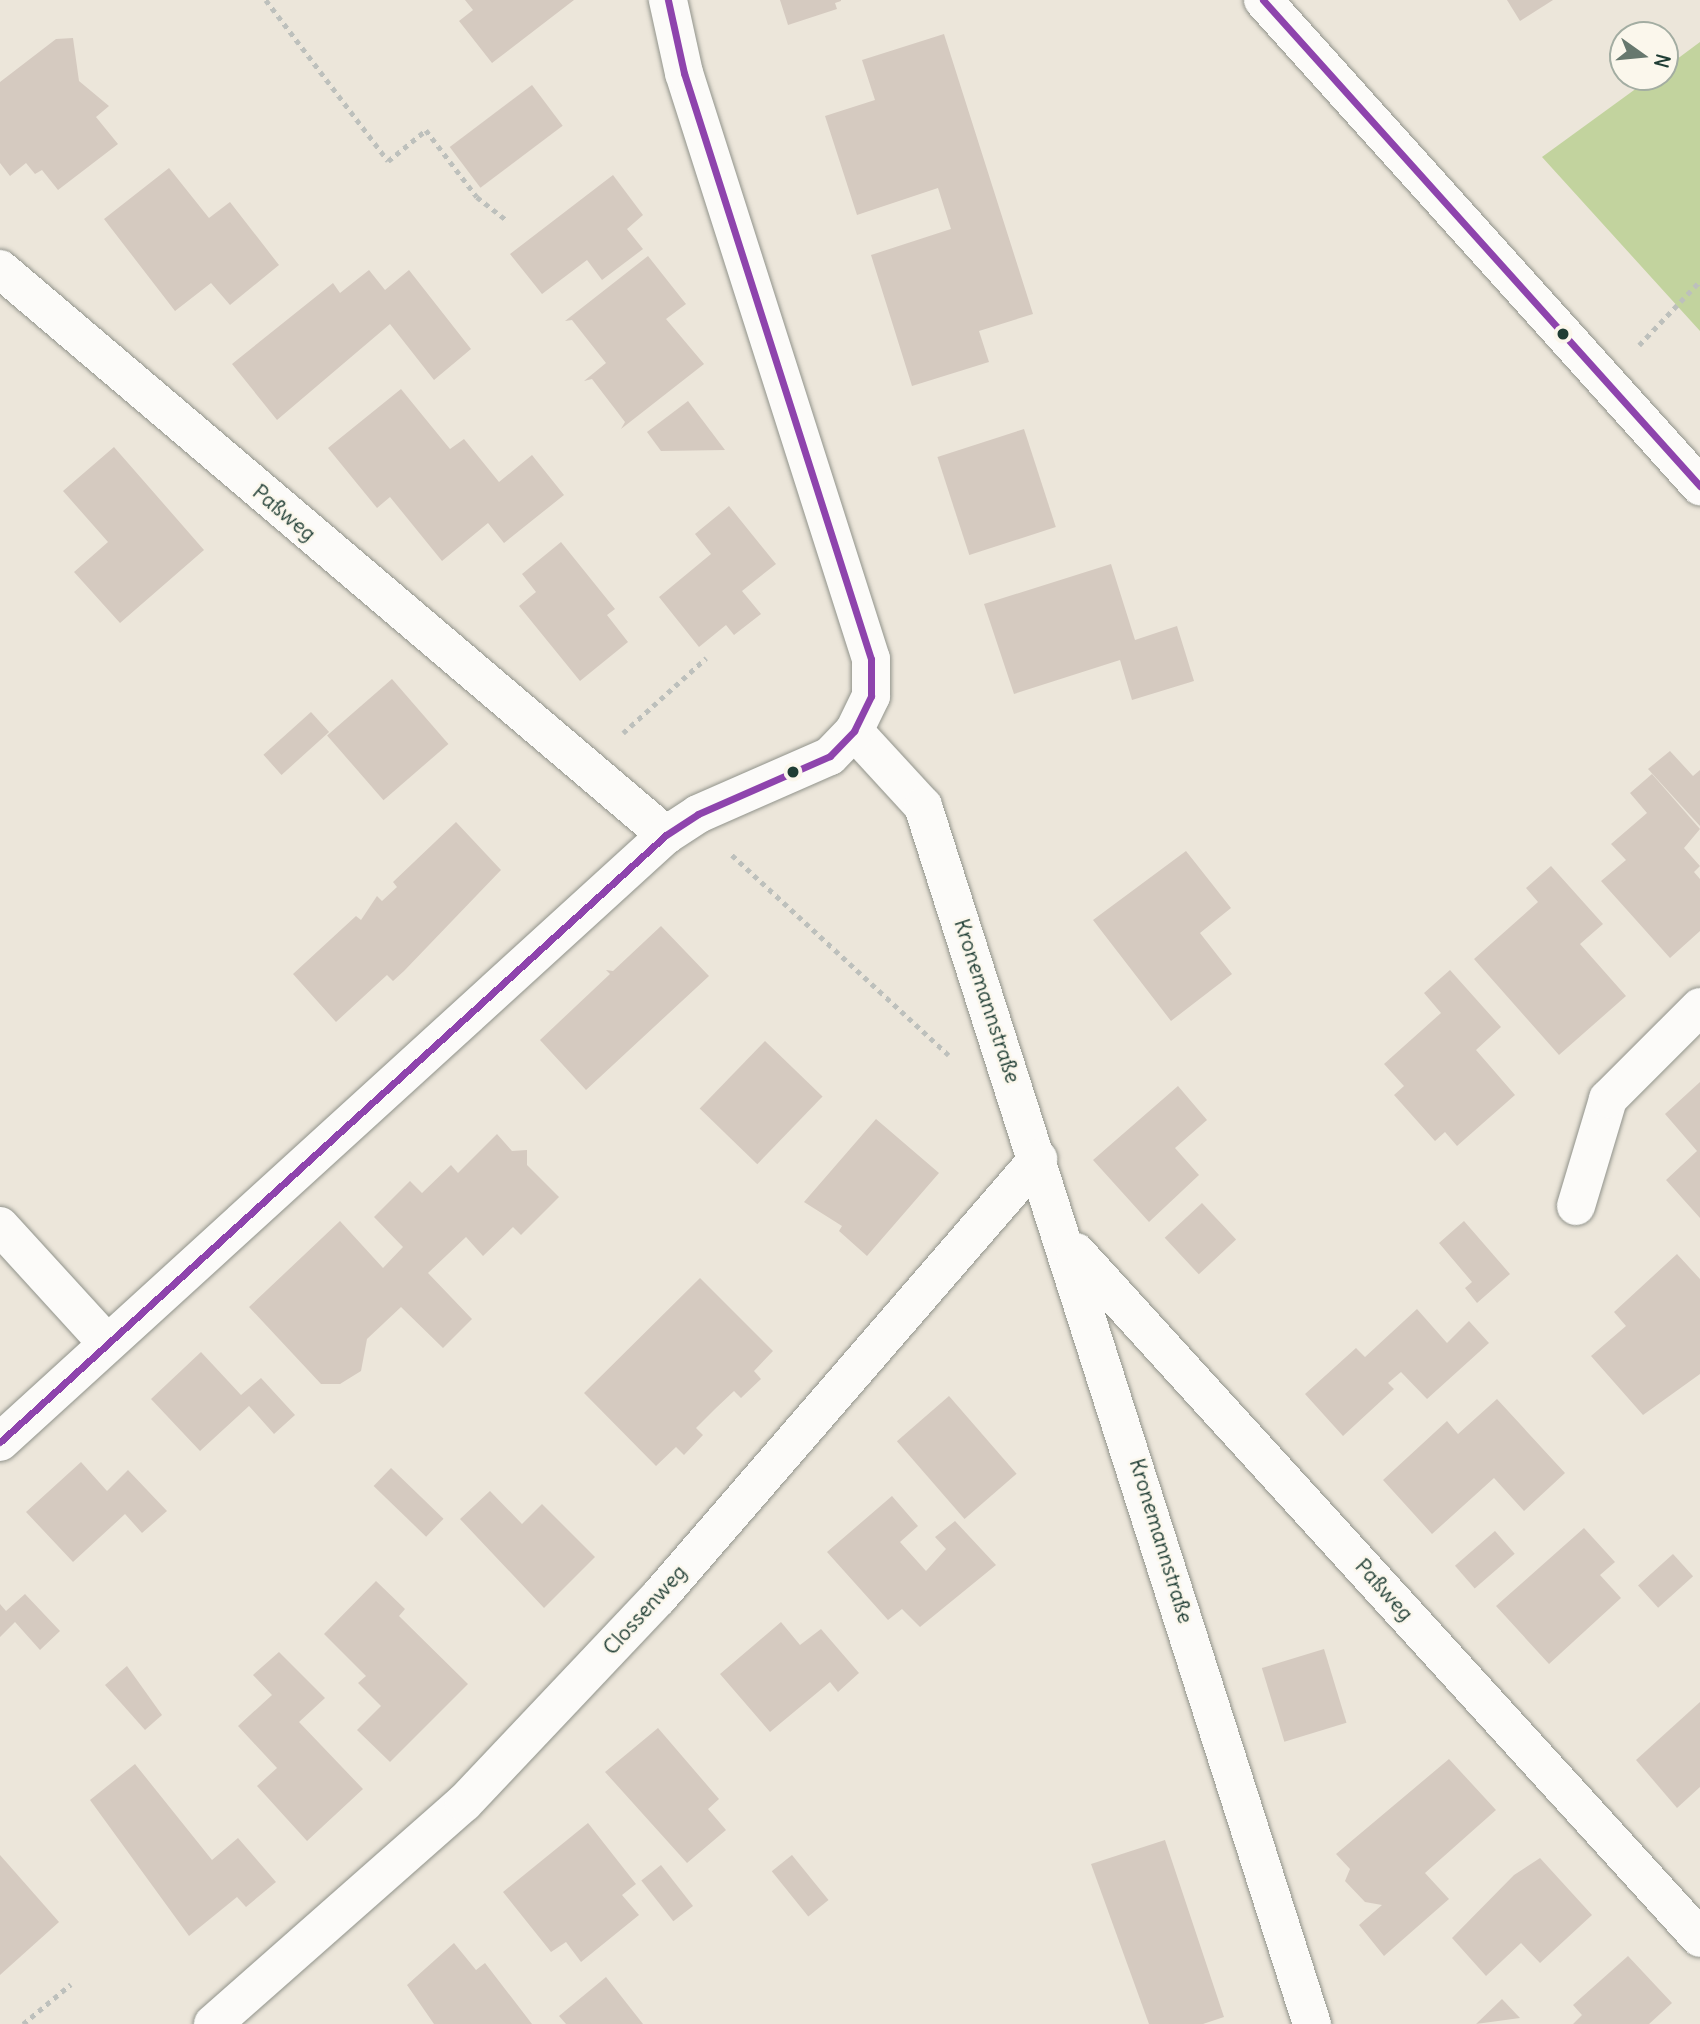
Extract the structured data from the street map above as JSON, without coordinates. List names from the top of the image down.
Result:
{
  "streets": {
    "street": ["Paßweg", "Kronemannstraße", "Clossenweg"]
  },
  "crossings": [
    ["Paßweg", "Kronemannstraße"],
    ["Kronemannstraße", "Clossenweg"]
  ],
  "north": "right"
}
